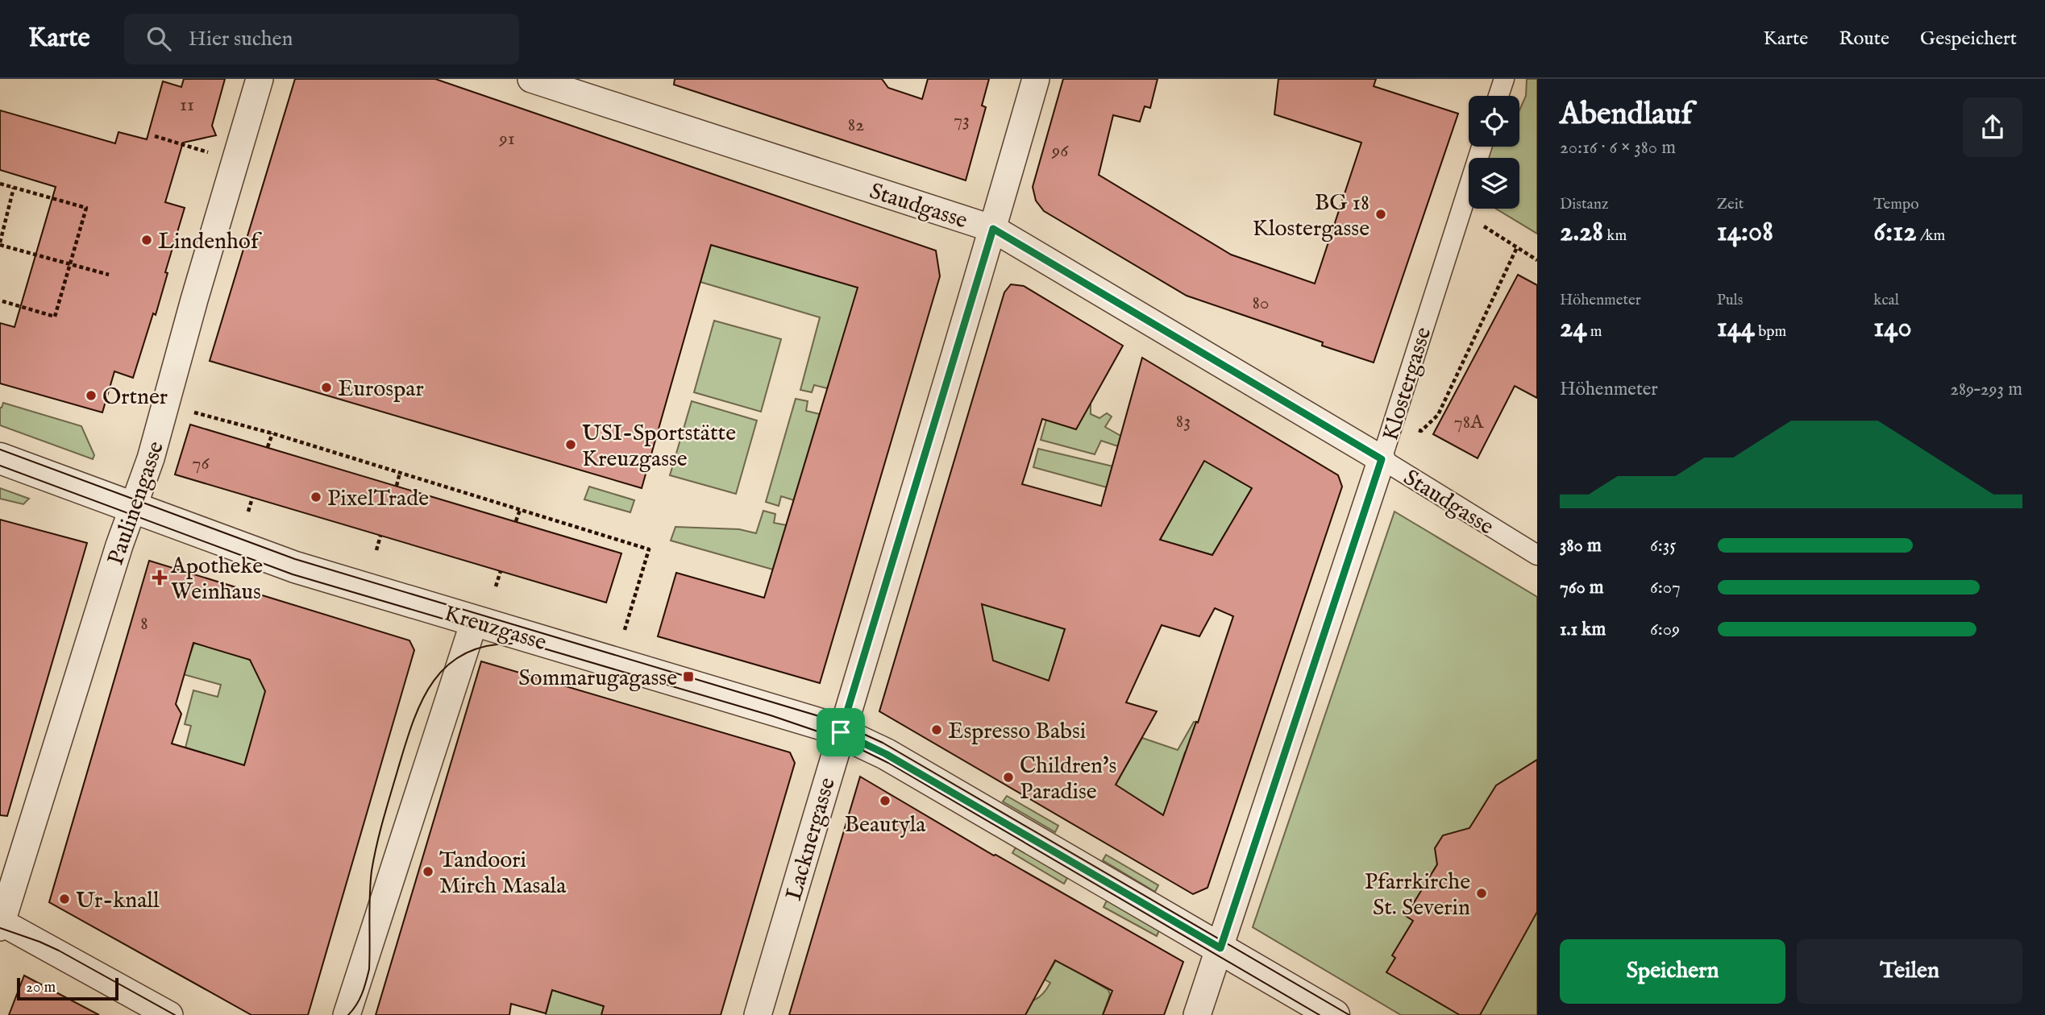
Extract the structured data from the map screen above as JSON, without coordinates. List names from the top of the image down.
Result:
{
  "streets": {
    "street": [
      "Staudgasse",
      "Klostergasse",
      "Paulinengasse",
      "Kreuzgasse",
      "Lacknergasse"
    ]
  },
  "crossings": [
    ["Staudgasse", "Klostergasse"],
    ["Staudgasse", "Lacknergasse"],
    ["Klostergasse", "Kreuzgasse"],
    ["Paulinengasse", "Kreuzgasse"],
    ["Kreuzgasse", "Lacknergasse"]
  ],
  "places": {
    "other": [
      "BG 18 Klostergasse",
      "Lindenhof",
      "Eurospar",
      "Ortner",
      "USI-Sportstätte Kreuzgasse",
      "PixelTrade",
      "Espresso Babsi",
      "Children's Paradise",
      "Beautyla",
      "Tandoori Mirch Masala",
      "Pfarrkirche St. Severin",
      "Ur-knall"
    ],
    "health": ["Apotheke Weinhaus"],
    "transit": ["Sommarugagasse"]
  },
  "house_numbers": [
    "11",
    "73",
    "82",
    "91",
    "96",
    "80",
    "83",
    "78A",
    "76",
    "8"
  ],
  "scale_bar": "20 m",
  "page": {
    "header": "Karte",
    "search": "Hier suchen",
    "nav": ["Karte", "Route", "Gespeichert"],
    "heading": ["Abendlauf", "20:16 · 6 × 380 m"],
    "stats": [
      ["Distanz", "2.28 km"],
      ["Zeit", "14:08"],
      ["Tempo", "6:12 /km"],
      ["Höhenmeter", "24 m"],
      ["Puls", "144 bpm"],
      ["kcal", "140"]
    ],
    "chart": ["Höhenmeter", "289–293 m"],
    "list": [
      {
        "name": "380 m",
        "note": "6:35"
      },
      {
        "name": "760 m",
        "note": "6:07"
      },
      {
        "name": "1.1 km",
        "note": "6:09"
      }
    ],
    "buttons": ["Speichern", "Teilen"],
    "scale": "20 m"
  }
}
